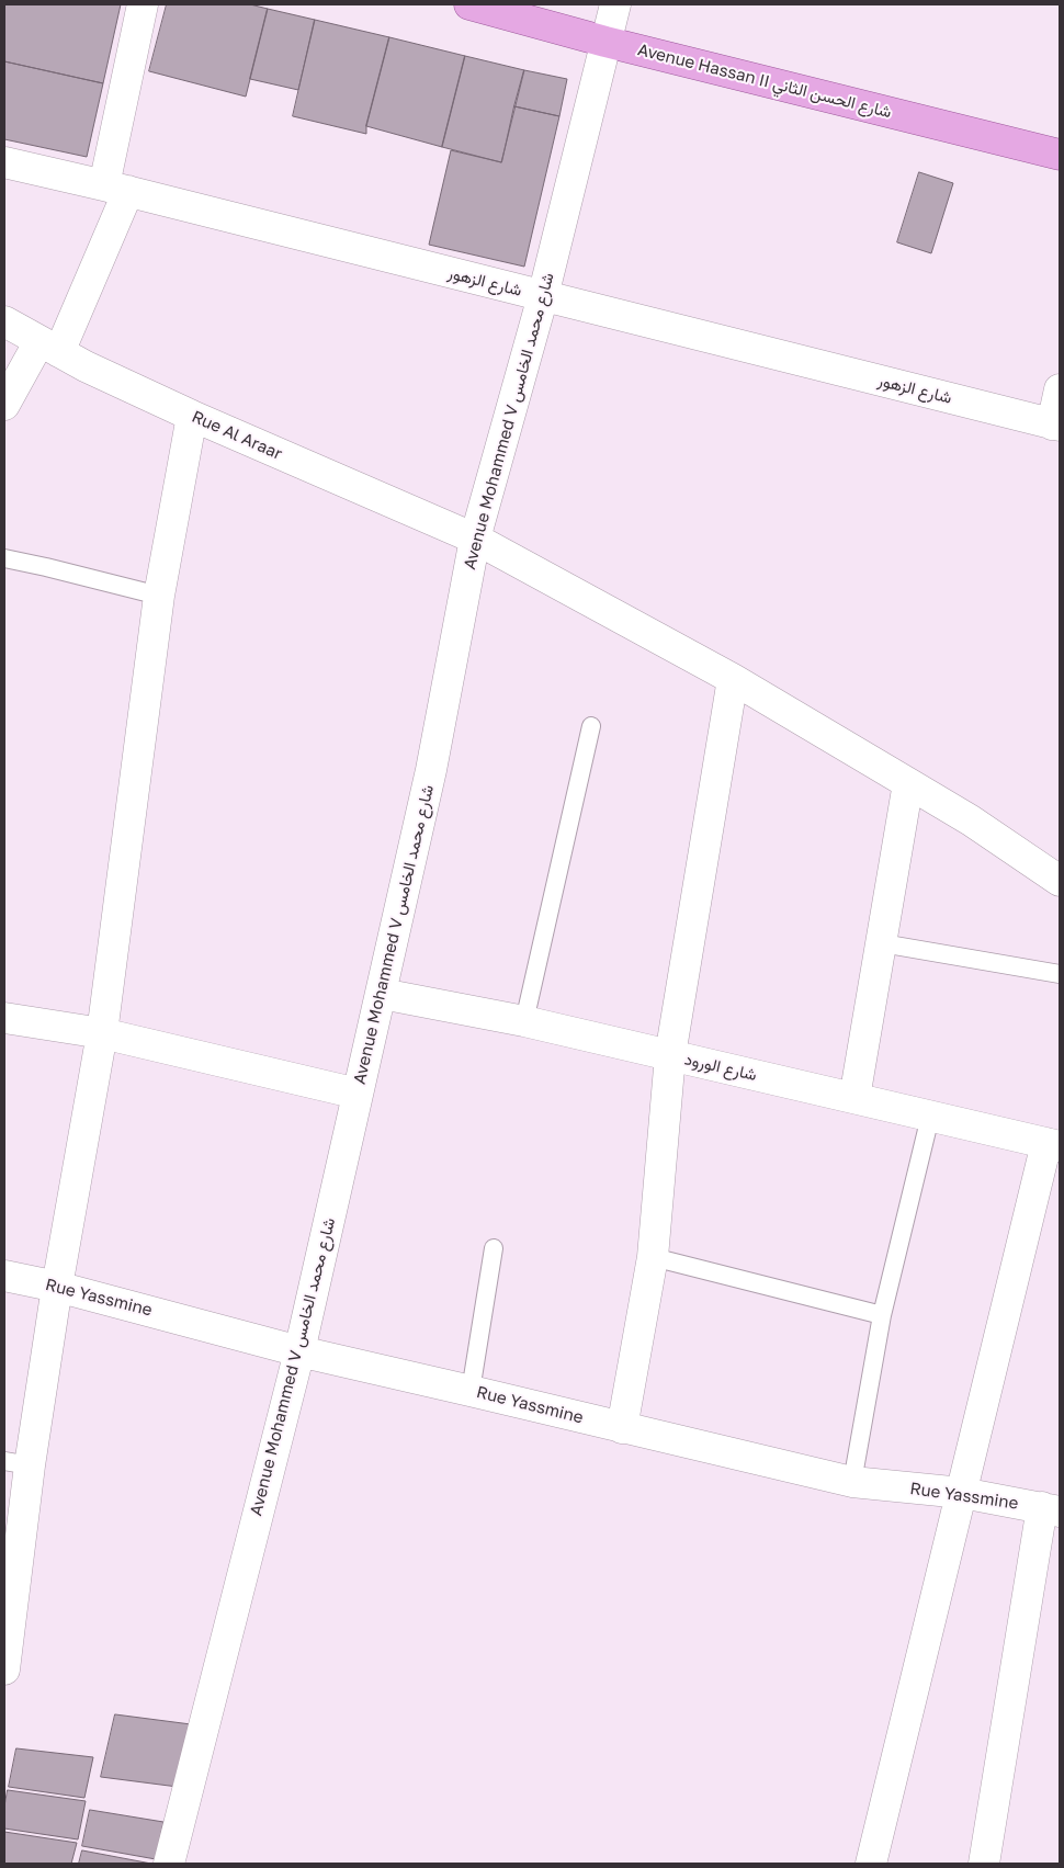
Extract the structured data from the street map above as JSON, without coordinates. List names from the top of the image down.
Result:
{
  "streets": {
    "main road": ["Avenue Hassan II شارع الحسن الثاني"],
    "street": [
      "شارع الزهور",
      "Avenue Mohammed V شارع محمد الخامس",
      "Rue Al Araar",
      "شارع الورود",
      "Rue Yassmine"
    ]
  },
  "crossings": [
    ["Avenue Hassan II شارع الحسن الثاني", "Avenue Mohammed V شارع محمد الخامس"],
    ["شارع الزهور", "Avenue Mohammed V شارع محمد الخامس"],
    ["Avenue Mohammed V شارع محمد الخامس", "Rue Al Araar"],
    ["Avenue Mohammed V شارع محمد الخامس", "شارع الورود"],
    ["Avenue Mohammed V شارع محمد الخامس", "Rue Yassmine"]
  ]
}
